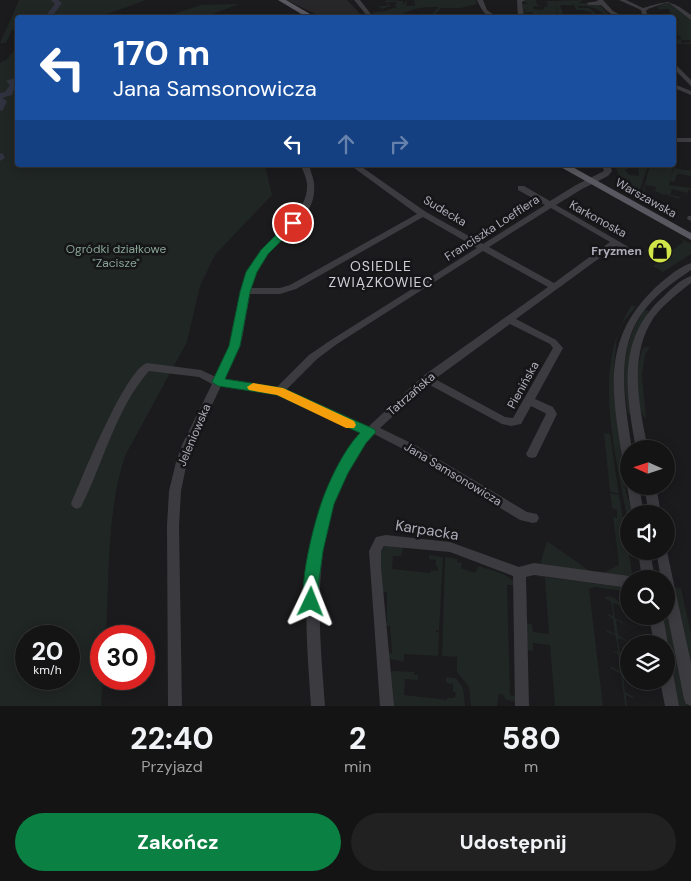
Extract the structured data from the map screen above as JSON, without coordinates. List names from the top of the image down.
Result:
{
  "streets": {
    "main road": ["Warszawska"],
    "street": [
      "Sudecka",
      "Karkonoska",
      "Franciszka Loefflera",
      "Pienińska",
      "Tatrzańska",
      "Jeleniowska",
      "Jana Samsonowicza",
      "Karpacka"
    ]
  },
  "crossings": [
    ["Warszawska", "Franciszka Loefflera"],
    ["Sudecka", "Franciszka Loefflera"],
    ["Sudecka", "Tatrzańska"],
    ["Karkonoska", "Franciszka Loefflera"],
    ["Karkonoska", "Tatrzańska"],
    ["Franciszka Loefflera", "Jana Samsonowicza"],
    ["Pienińska", "Tatrzańska"],
    ["Tatrzańska", "Jana Samsonowicza"],
    ["Jeleniowska", "Jana Samsonowicza"]
  ],
  "districts": ["OSIEDLE ZWIĄZKOWIEC"],
  "parks": ["Ogródki działkowe \"Zacisze\""],
  "places": {
    "shop": ["Fryzmen"]
  },
  "north": "left",
  "page": {
    "turn": ["170 m", "Jana Samsonowicza"],
    "speed": "20 km/h",
    "limit": "30",
    "eta": [
      "22:40",
      "Przyjazd",
      "2",
      "min",
      "580",
      "m"
    ],
    "buttons": ["Zakończ", "Udostępnij"]
  }
}
